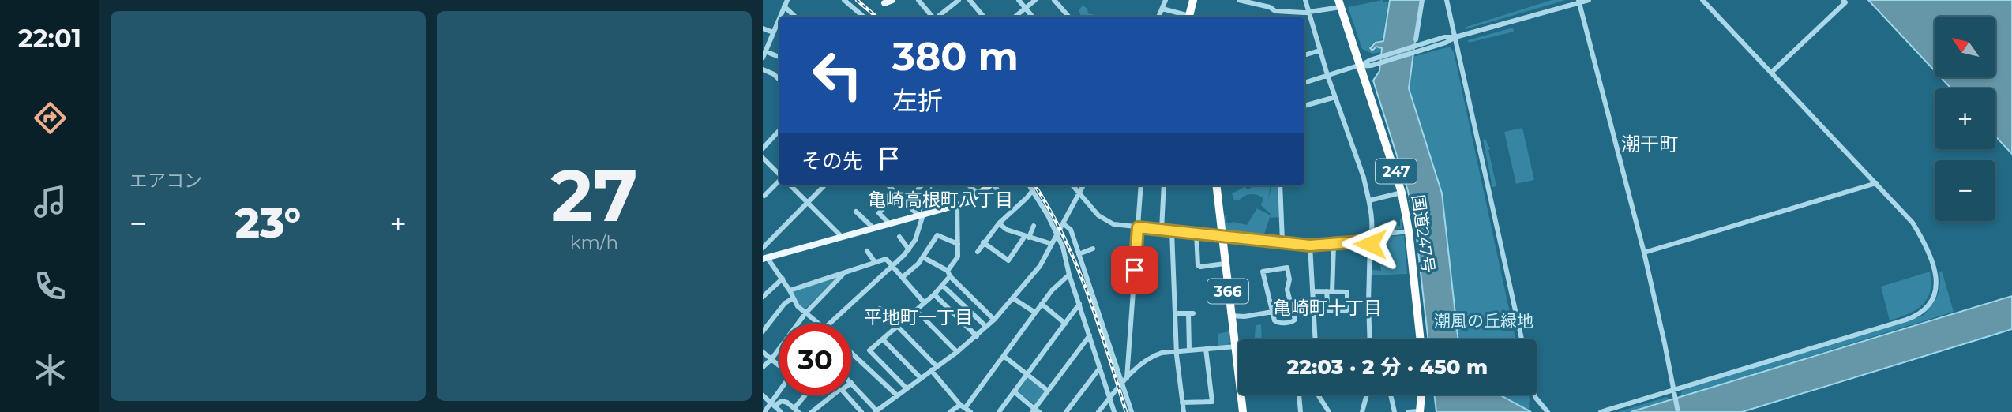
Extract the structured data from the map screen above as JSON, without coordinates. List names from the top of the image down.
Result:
{
  "streets": {
    "highway": ["247", "国道247号", "366"]
  },
  "districts": [
    "潮干町",
    "亀崎高根町八丁目",
    "亀崎町十丁目",
    "平地町一丁目"
  ],
  "parks": ["潮風の丘緑地"],
  "north": "top left",
  "page": {
    "tabs": "22:01",
    "tile": [
      "エアコン",
      ["27", "km/h"]
    ],
    "map_buttons": ["+", "−"],
    "turn": ["380 m", "左折"],
    "then": "その先",
    "heat": ["−", "23°", "+"],
    "limit": "30",
    "trip": "22:03 · 2 分 · 450 m"
  }
}
